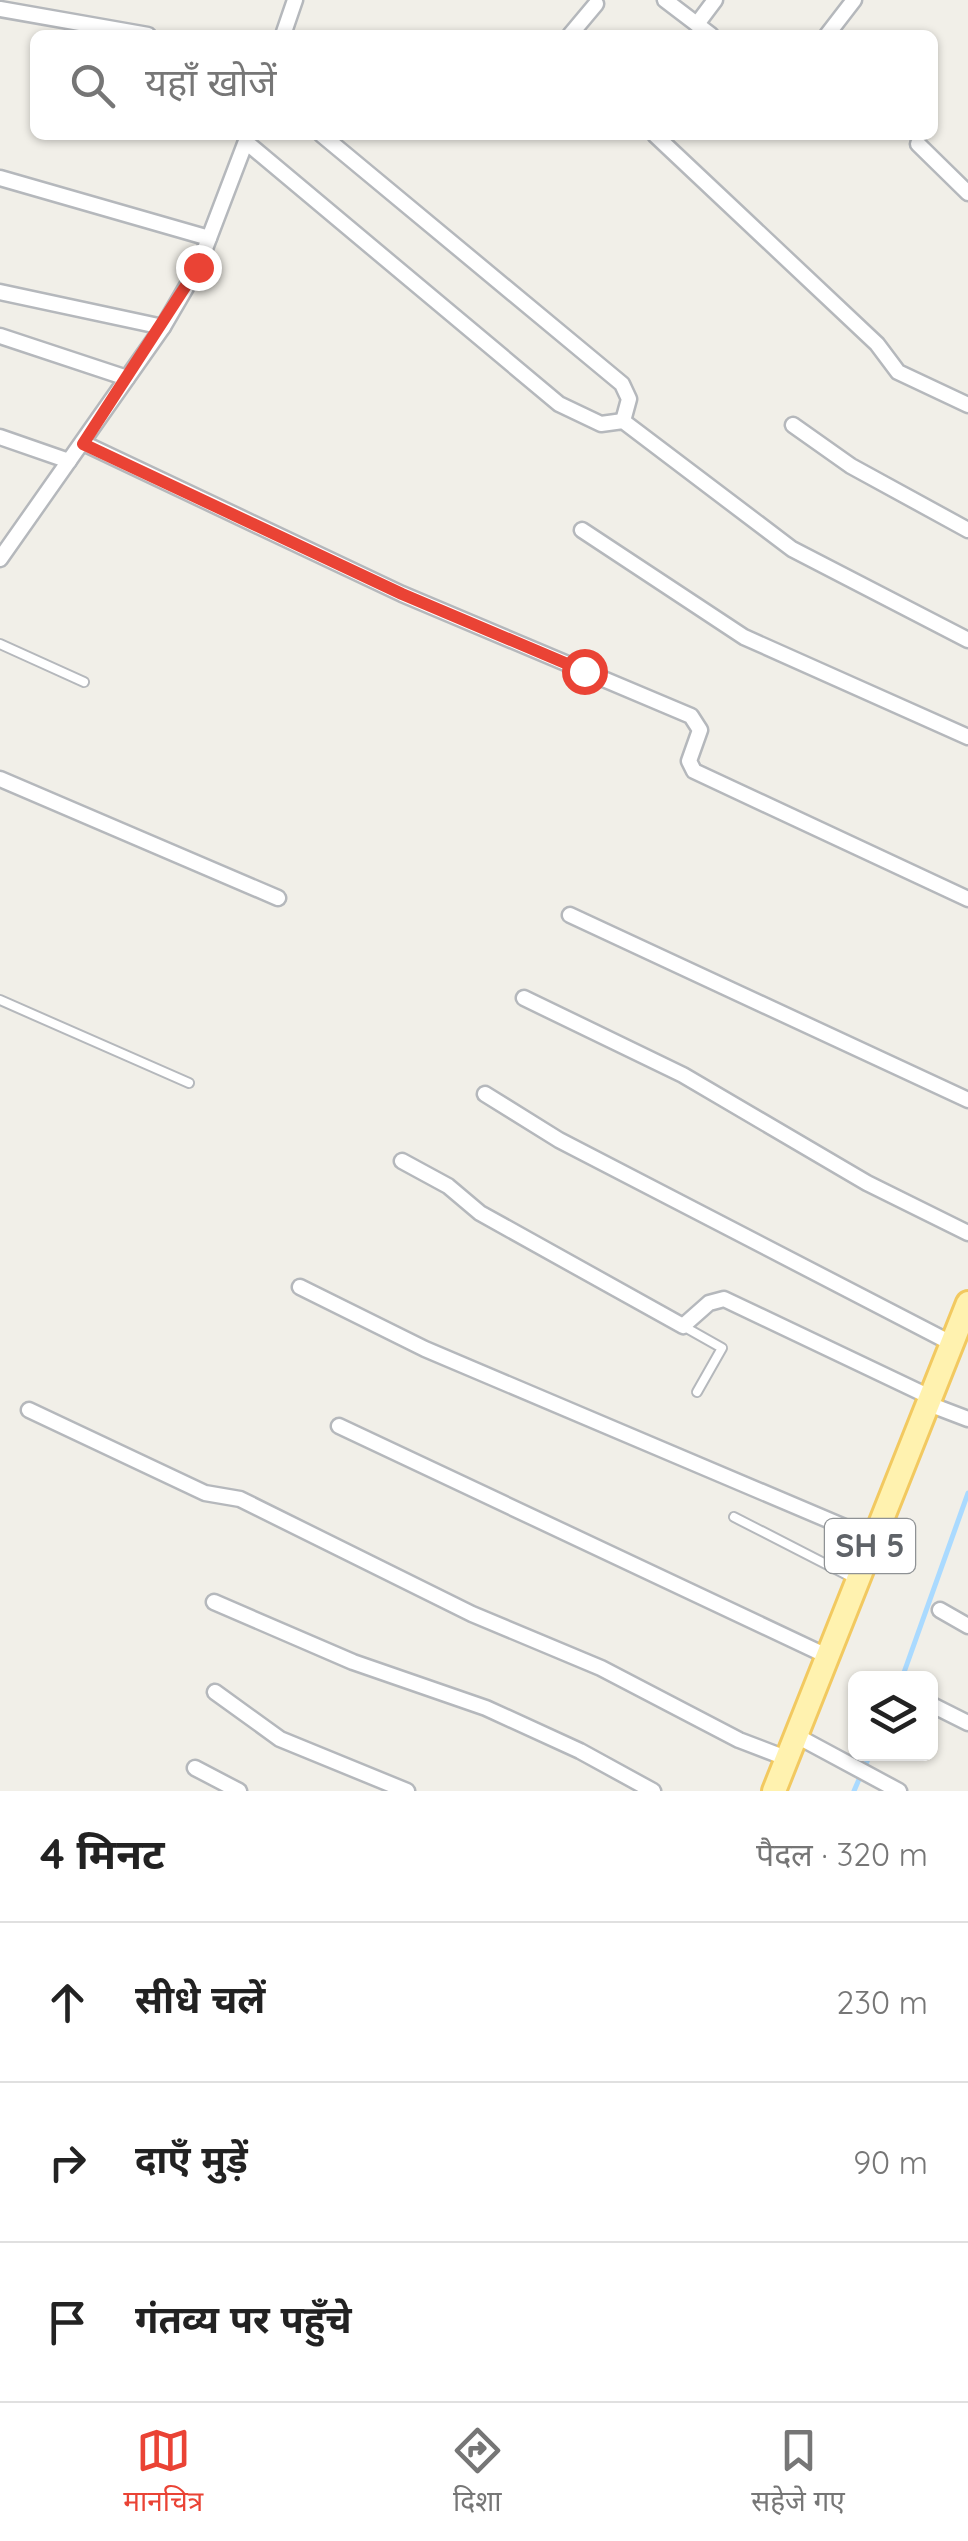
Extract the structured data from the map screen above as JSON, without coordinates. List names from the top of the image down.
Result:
{
  "streets": {
    "main road": ["SH 5"]
  },
  "page": {
    "search": "यहाँ खोजें",
    "heading": ["4 मिनट", "पैदल · 320 m"],
    "list": [
      ["सीधे चलें", "230 m"],
      ["दाएँ मुड़ें", "90 m"],
      "गंतव्य पर पहुँचे"
    ],
    "nav": ["मानचित्र", "दिशा", "सहेजे गए"]
  }
}
